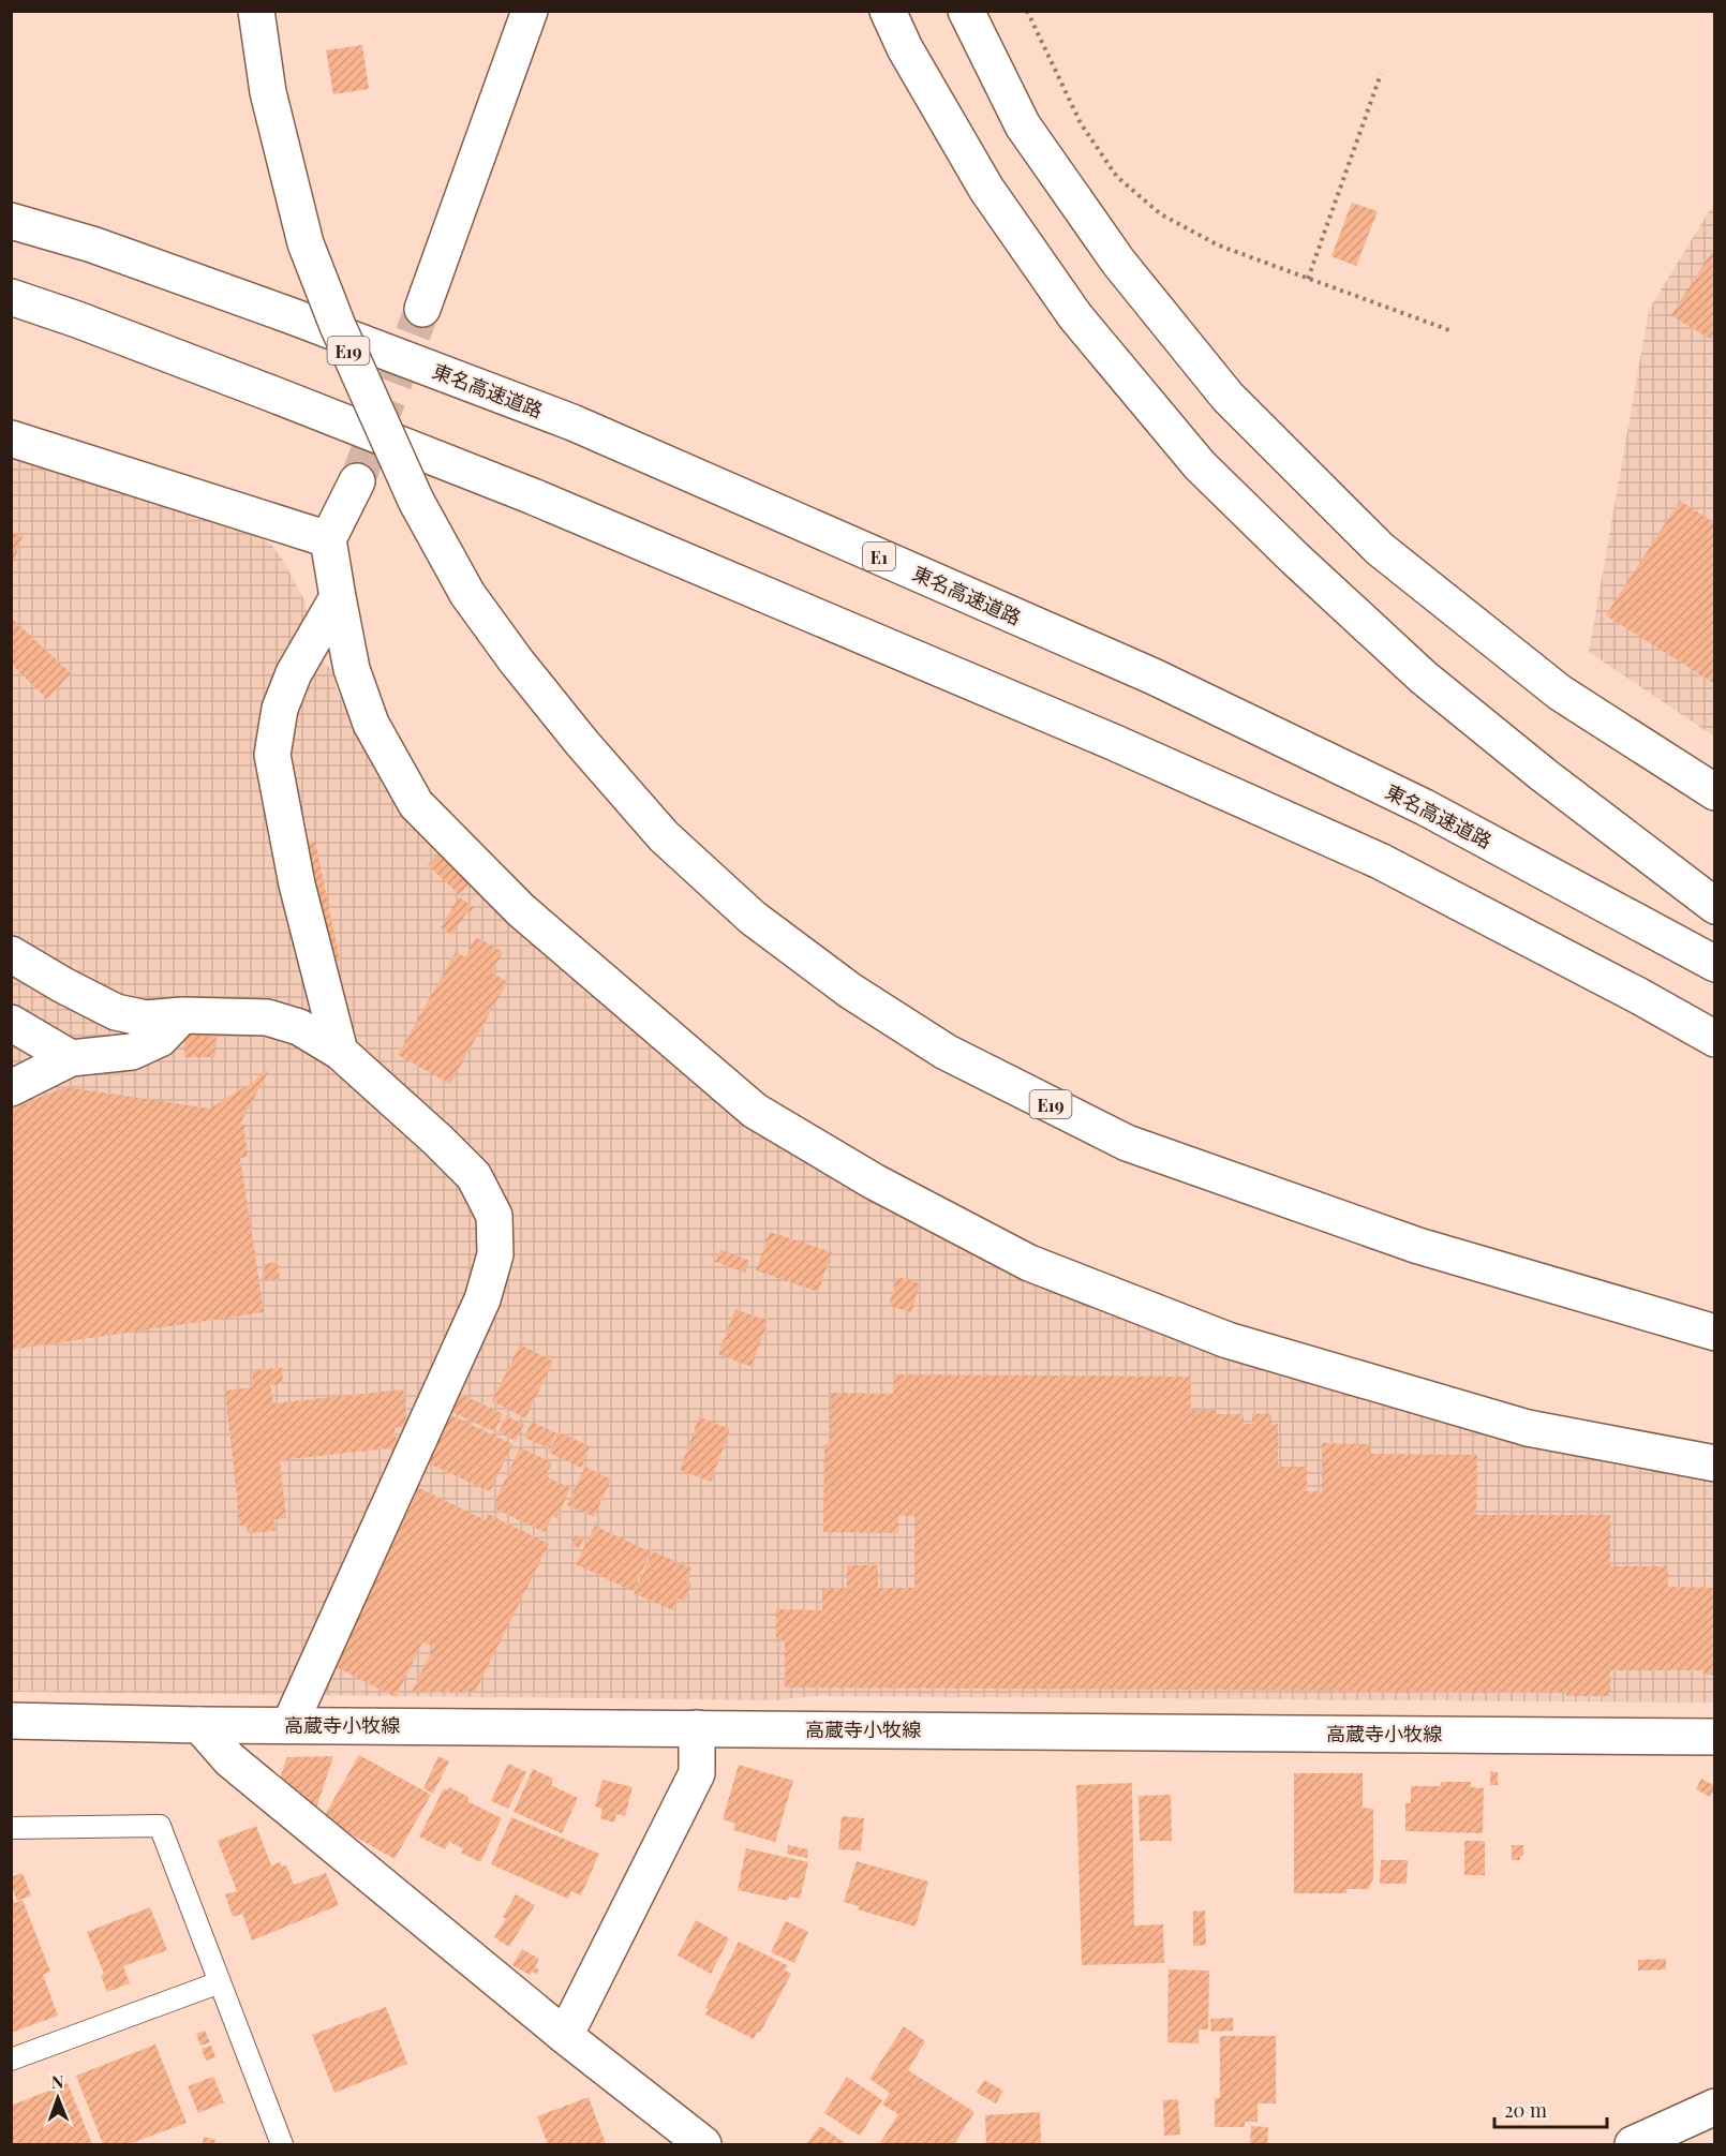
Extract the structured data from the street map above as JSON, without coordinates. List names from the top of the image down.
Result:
{
  "streets": {
    "main road": [
      "E19",
      "東名高速道路",
      "E1",
      "高蔵寺小牧線"
    ]
  },
  "scale_bar": "20 m",
  "north": "top"
}
